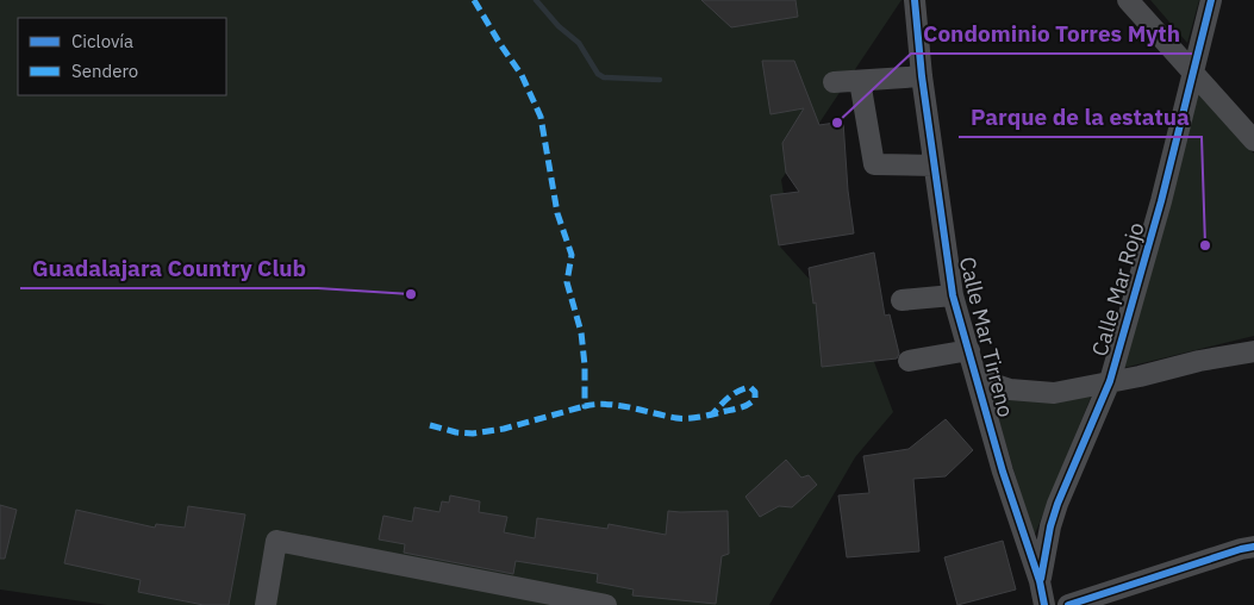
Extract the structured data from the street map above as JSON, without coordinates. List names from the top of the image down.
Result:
{
  "streets": {
    "street": ["Calle Mar Rojo", "Calle Mar Tirreno"]
  },
  "crossings": [
    ["Calle Mar Rojo", "Calle Mar Tirreno"]
  ],
  "places": ["Condominio Torres Myth", "Parque de la estatua", "Guadalajara Country Club"],
  "legend": ["Ciclovía", "Sendero"]
}
